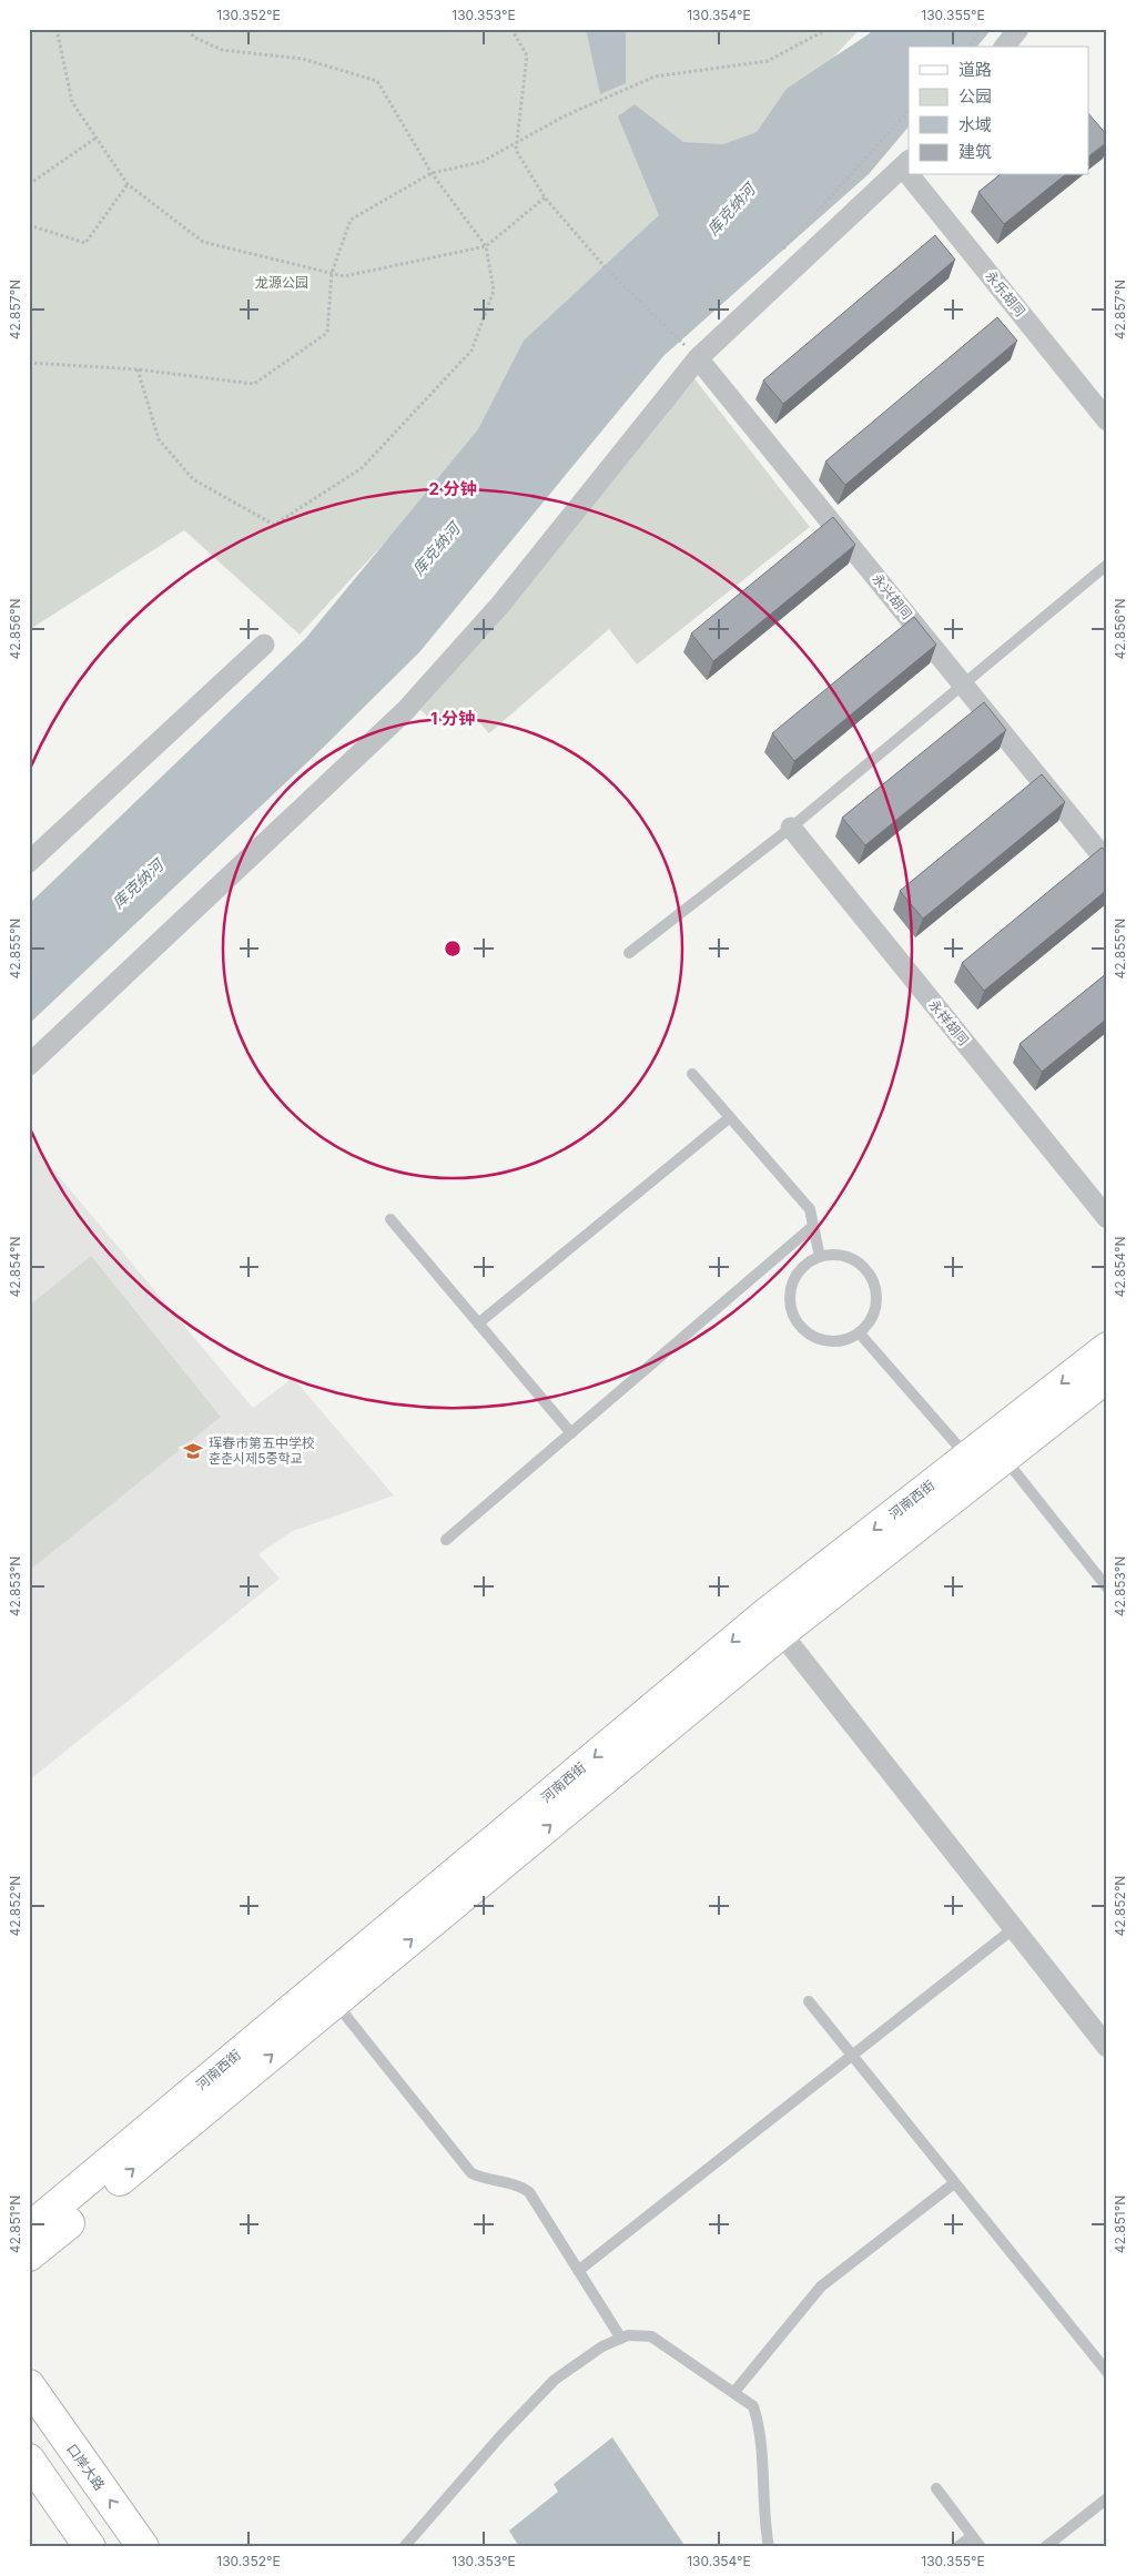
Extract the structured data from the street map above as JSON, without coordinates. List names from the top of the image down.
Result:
{
  "streets": {
    "main road": ["河南西街", "口岸大路"],
    "street": ["永乐胡同", "永兴胡同", "永祥胡同"]
  },
  "water": ["库克纳河"],
  "parks": ["龙源公园"],
  "places": {
    "school or university": ["珲春市第五中学校 훈춘시제5중학교"]
  },
  "legend": [
    "道路",
    "公园",
    "水域",
    "建筑"
  ],
  "coordinates": [
    "130.352°E",
    "130.353°E",
    "130.354°E",
    "130.355°E",
    "42.857°N",
    "42.856°N",
    "42.855°N",
    "42.854°N",
    "42.853°N",
    "42.852°N",
    "42.851°N"
  ],
  "rings": ["2 分钟", "1 分钟"]
}
